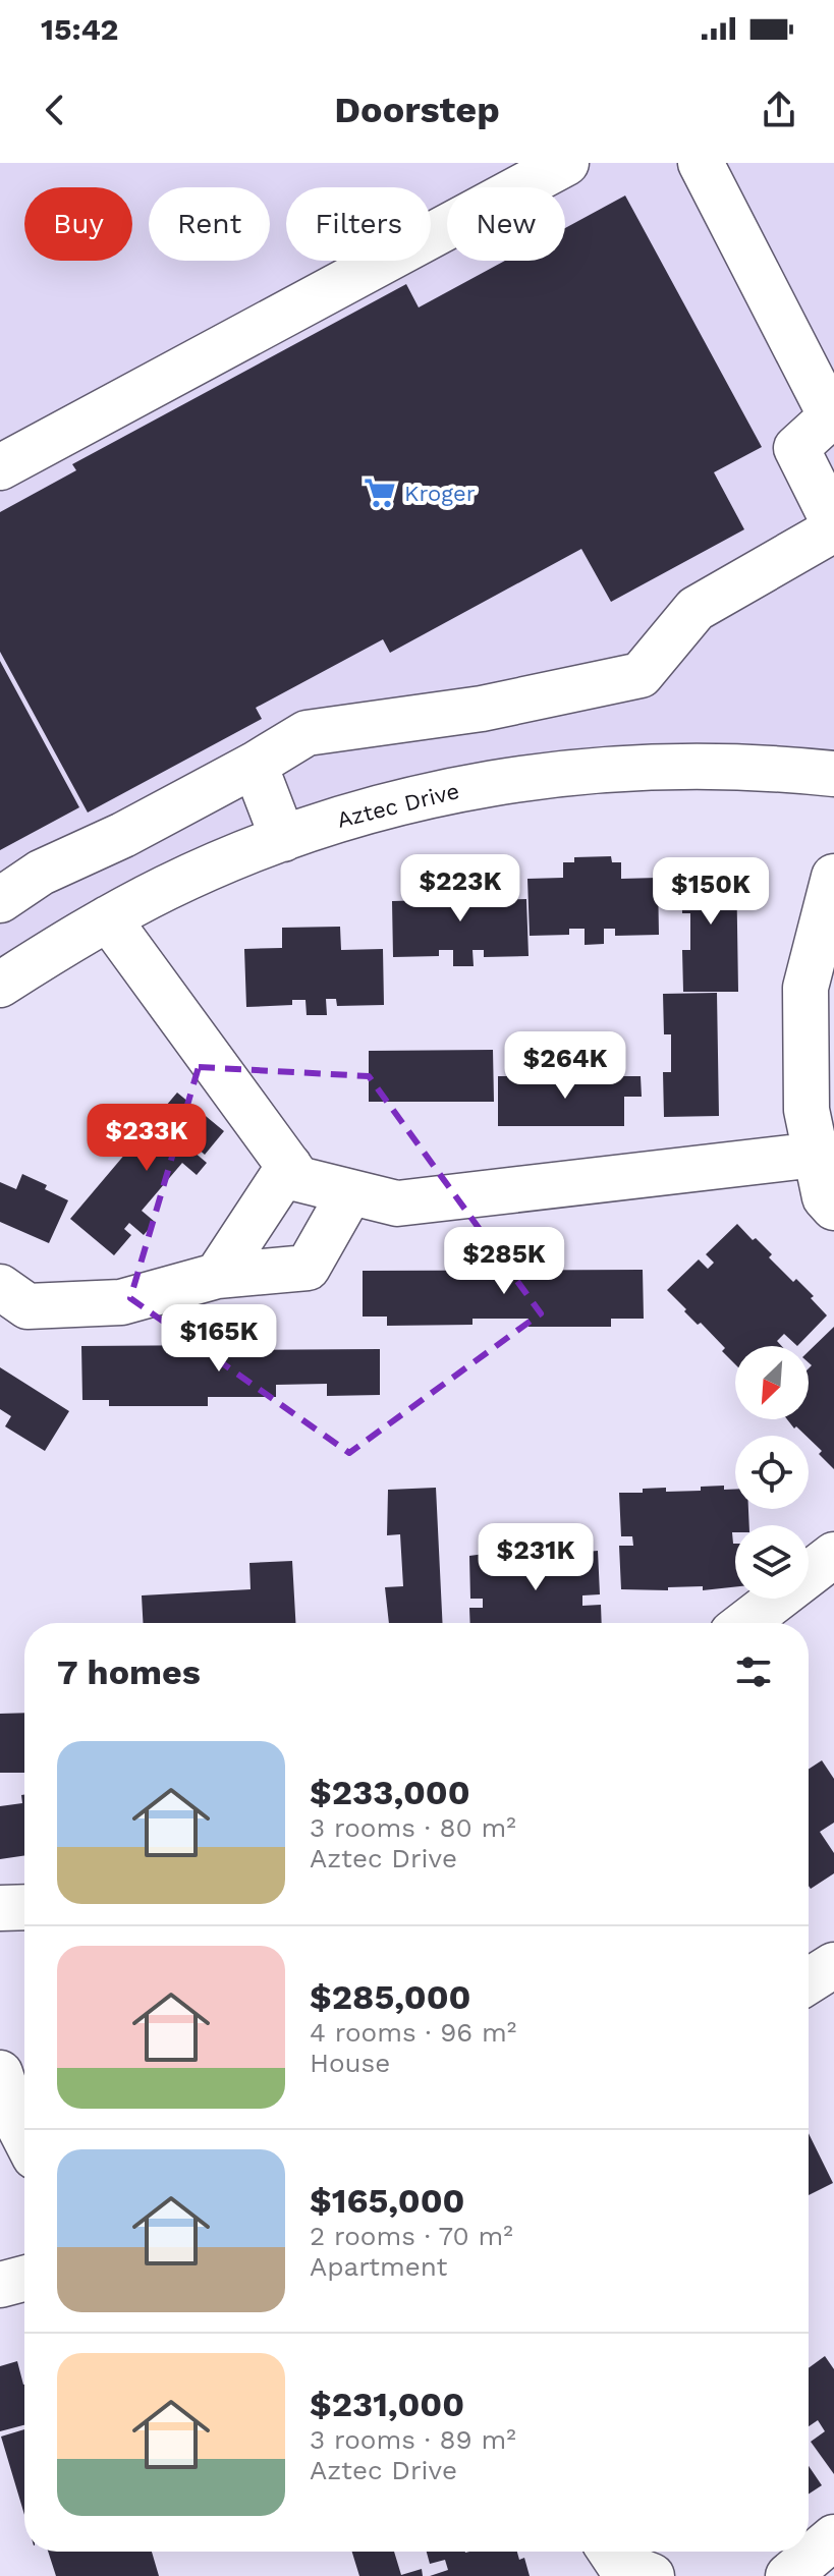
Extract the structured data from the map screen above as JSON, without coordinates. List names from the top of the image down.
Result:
{
  "streets": {
    "street": ["Aztec Drive"]
  },
  "places": {
    "supermarket": ["Kroger"]
  },
  "north": "bottom left",
  "page": {
    "status": "15:42",
    "header": "Doorstep",
    "chip": [
      "Buy",
      "Rent",
      "Filters",
      "New"
    ],
    "price": [
      "$223K",
      "$150K",
      "$264K",
      "$233K",
      "$285K",
      "$165K",
      "$231K"
    ],
    "heading": "7 homes",
    "list": [
      {
        "name": "$233,000",
        "note": "3 rooms · 80 m² · Aztec Drive"
      },
      {
        "name": "$285,000",
        "note": "4 rooms · 96 m² · House"
      },
      {
        "name": "$165,000",
        "note": "2 rooms · 70 m² · Apartment"
      },
      {
        "name": "$231,000",
        "note": "3 rooms · 89 m² · Aztec Drive"
      }
    ]
  }
}
